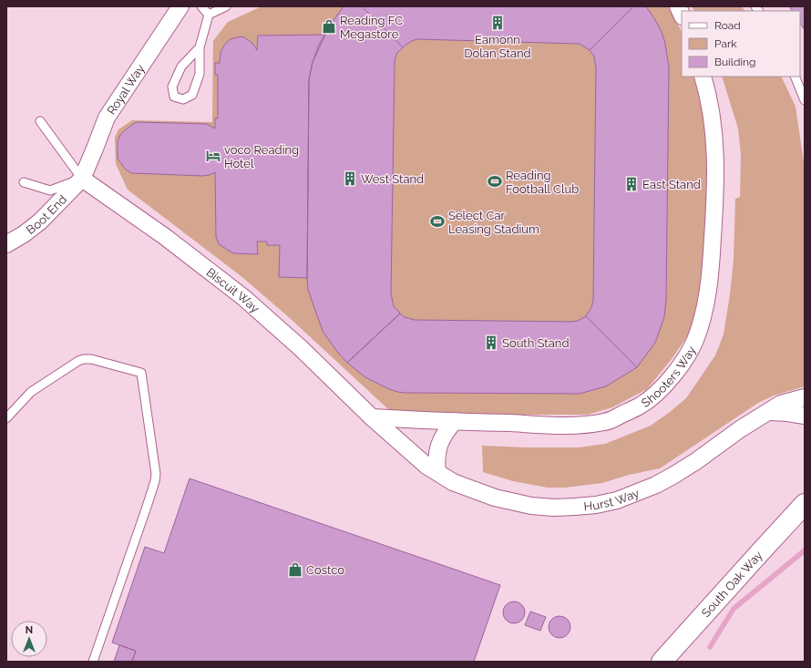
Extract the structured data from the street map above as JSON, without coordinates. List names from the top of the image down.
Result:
{
  "streets": {
    "street": [
      "Royal Way",
      "Boot End",
      "Biscuit Way",
      "Shooters Way",
      "Hurst Way",
      "South Oak Way"
    ]
  },
  "crossings": [
    ["Royal Way", "Boot End"],
    ["Royal Way", "Biscuit Way"],
    ["Boot End", "Biscuit Way"],
    ["Biscuit Way", "Shooters Way"],
    ["Biscuit Way", "Hurst Way"],
    ["Shooters Way", "Hurst Way"]
  ],
  "places": {
    "building": [
      "Eamonn Dolan Stand",
      "West Stand",
      "East Stand",
      "South Stand"
    ],
    "shop": ["Reading FC Megastore", "Costco"],
    "hotel": ["voco Reading Hotel"],
    "sports": ["Reading Football Club", "Select Car Leasing Stadium"]
  },
  "legend": ["Road", "Park", "Building"],
  "north": "top"
}
